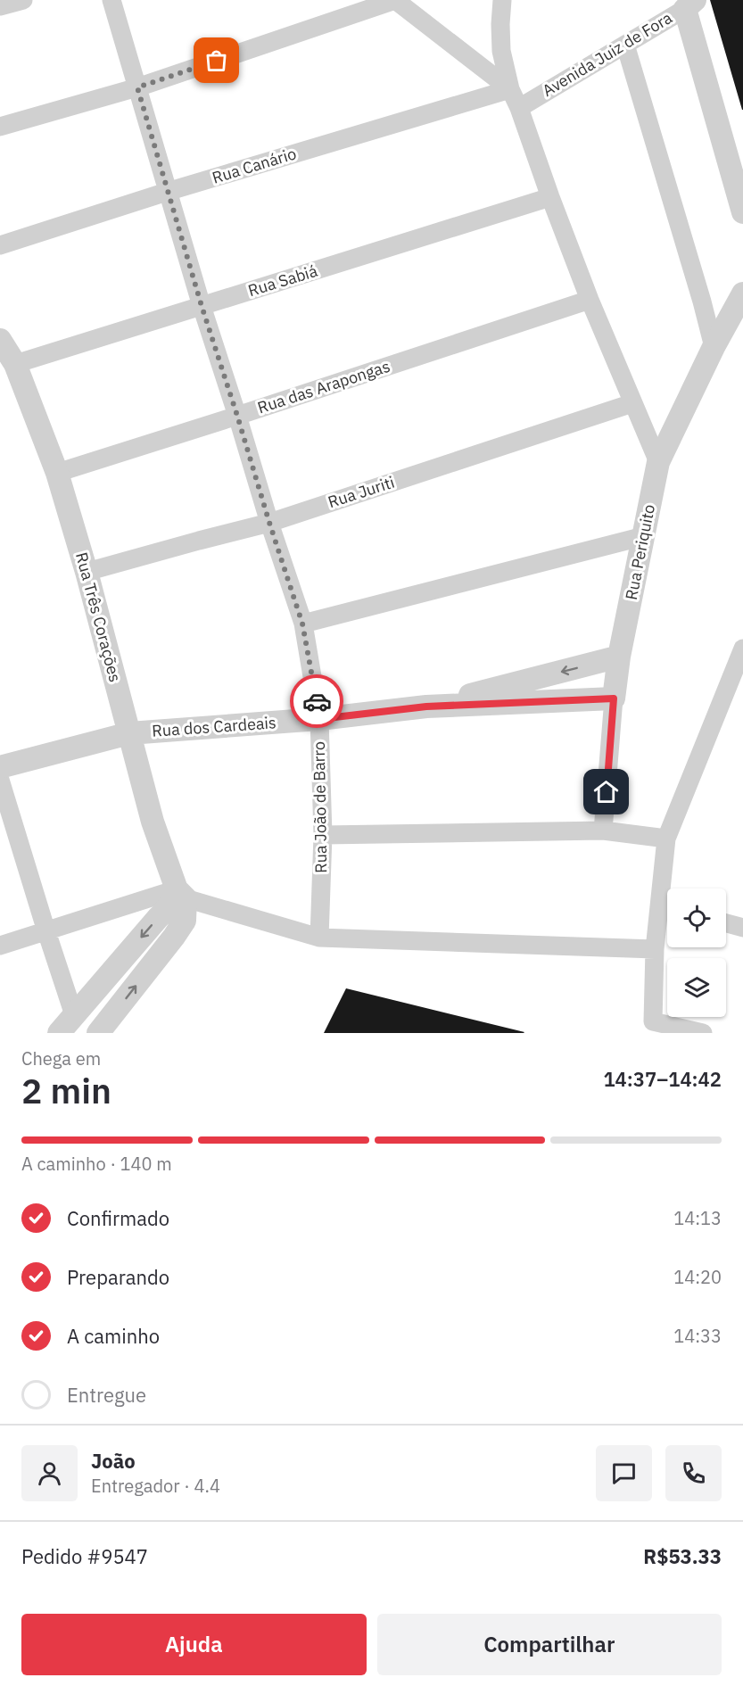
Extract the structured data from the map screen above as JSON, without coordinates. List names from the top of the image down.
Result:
{
  "streets": {
    "street": [
      "Avenida Juiz de Fora",
      "Rua Canário",
      "Rua Sabiá",
      "Rua das Arapongas",
      "Rua Juriti",
      "Rua Periquito",
      "Rua Três Corações",
      "Rua dos Cardeais",
      "Rua João de Barro"
    ]
  },
  "crossings": [
    ["Rua Canário", "Rua João de Barro"],
    ["Rua Sabiá", "Rua Três Corações"],
    ["Rua Sabiá", "Rua João de Barro"],
    ["Rua das Arapongas", "Rua Três Corações"],
    ["Rua das Arapongas", "Rua João de Barro"],
    ["Rua Juriti", "Rua Três Corações"],
    ["Rua Juriti", "Rua João de Barro"],
    ["Rua Periquito", "Rua dos Cardeais"],
    ["Rua Três Corações", "Rua dos Cardeais"],
    ["Rua dos Cardeais", "Rua João de Barro"]
  ],
  "page": {
    "heading": ["2 min", "Chega em", "14:37–14:42"],
    "panel": [
      "João",
      "Entregador · 4.4",
      "Pedido #9547",
      "R$53.33"
    ],
    "bar": "A caminho · 140 m",
    "list": [
      ["Confirmado", "14:13"],
      ["Preparando", "14:20"],
      ["A caminho", "14:33"],
      "Entregue"
    ],
    "buttons": ["Ajuda", "Compartilhar"]
  }
}
